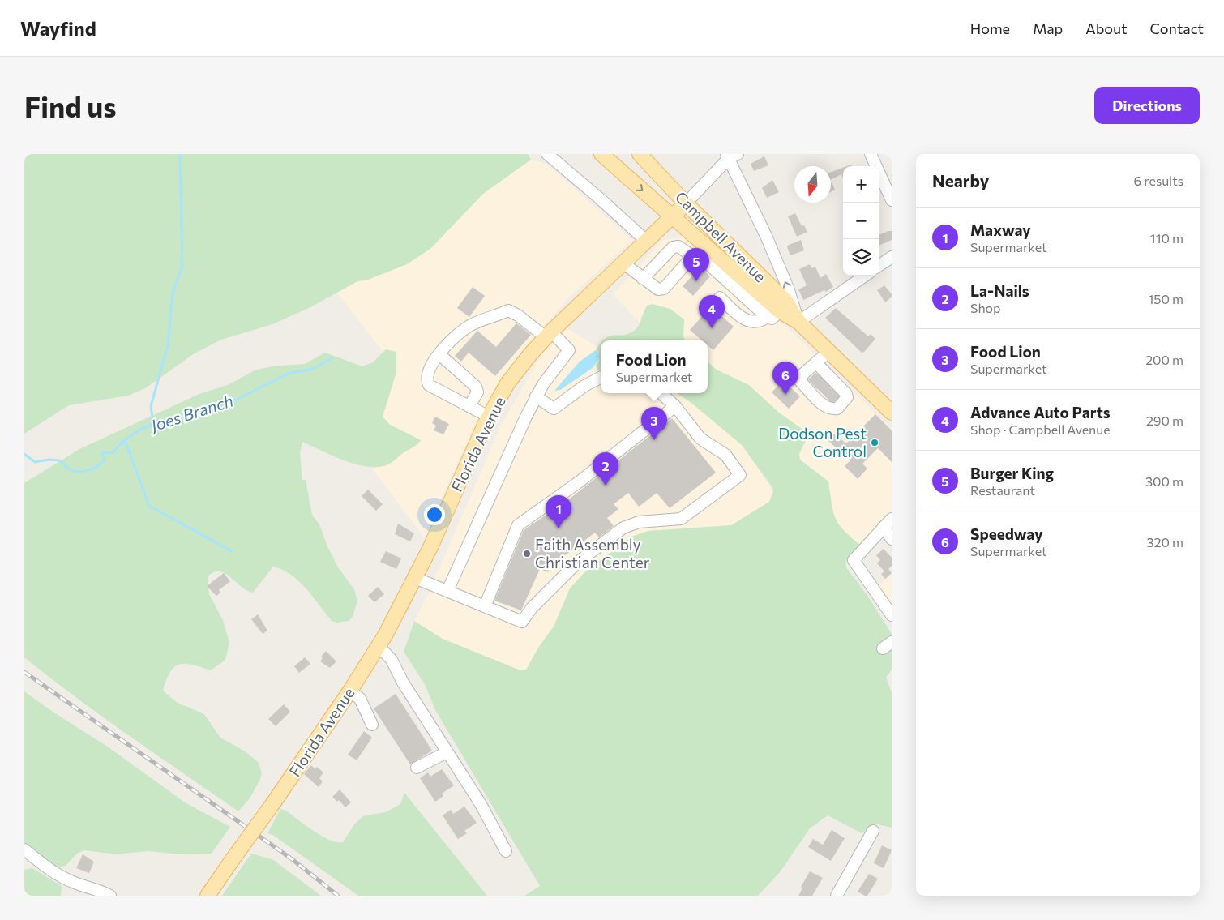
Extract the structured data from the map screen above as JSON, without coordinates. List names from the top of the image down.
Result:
{
  "streets": {
    "main road": ["Campbell Avenue", "Florida Avenue"]
  },
  "crossings": [
    ["Campbell Avenue", "Florida Avenue"]
  ],
  "water": ["Joes Branch"],
  "places": ["Dodson Pest Control", "Faith Assembly Christian Center"],
  "north": "bottom",
  "page": {
    "header": "Wayfind",
    "nav": [
      "Home",
      "Map",
      "About",
      "Contact"
    ],
    "buttons": "Directions",
    "title": "Find us",
    "heading": ["Nearby", "6 results"],
    "map_buttons": ["+", "−"],
    "list": [
      {
        "mark": "1",
        "name": "Maxway",
        "note": "Supermarket",
        "value": "110 m"
      },
      {
        "mark": "2",
        "name": "La-Nails",
        "note": "Shop",
        "value": "150 m"
      },
      {
        "mark": "3",
        "name": "Food Lion",
        "note": "Supermarket",
        "value": "200 m"
      },
      {
        "mark": "4",
        "name": "Advance Auto Parts",
        "note": "Shop · Campbell Avenue",
        "value": "290 m"
      },
      {
        "mark": "5",
        "name": "Burger King",
        "note": "Restaurant",
        "value": "300 m"
      },
      {
        "mark": "6",
        "name": "Speedway",
        "note": "Supermarket",
        "value": "320 m"
      }
    ],
    "pins": [
      "5",
      "4",
      "6",
      "3",
      "2",
      "1"
    ],
    "popup": ["Food Lion", "Supermarket"]
  }
}
